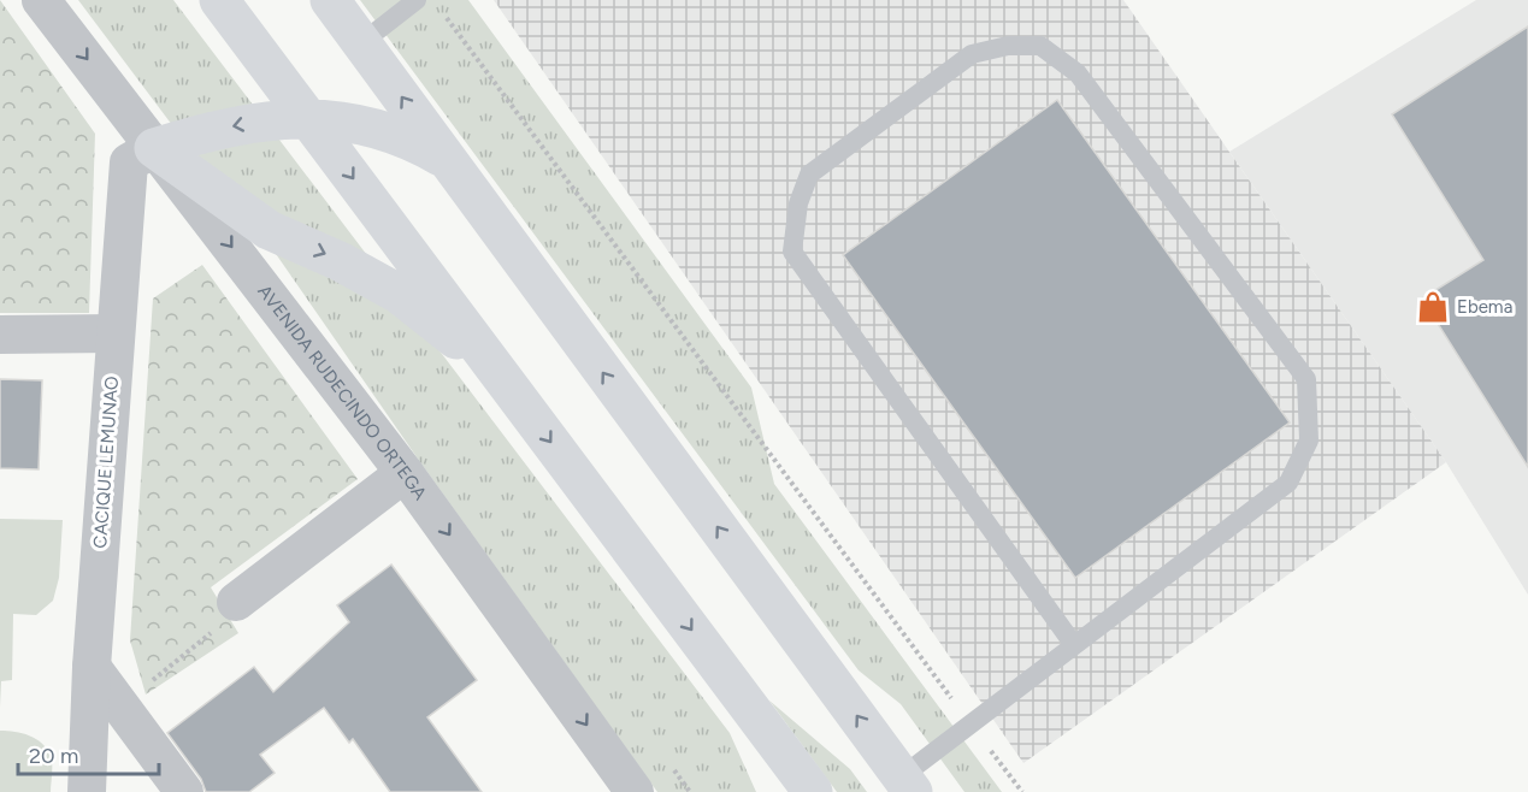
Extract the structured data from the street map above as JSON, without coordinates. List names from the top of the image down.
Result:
{
  "streets": {
    "street": ["AVENIDA RUDECINDO ORTEGA", "CACIQUE LEMUNAO"]
  },
  "crossings": [
    ["AVENIDA RUDECINDO ORTEGA", "CACIQUE LEMUNAO"]
  ],
  "one_way": ["AVENIDA RUDECINDO ORTEGA"],
  "places": {
    "shop": ["Ebema"]
  },
  "scale_bar": "20 m"
}
